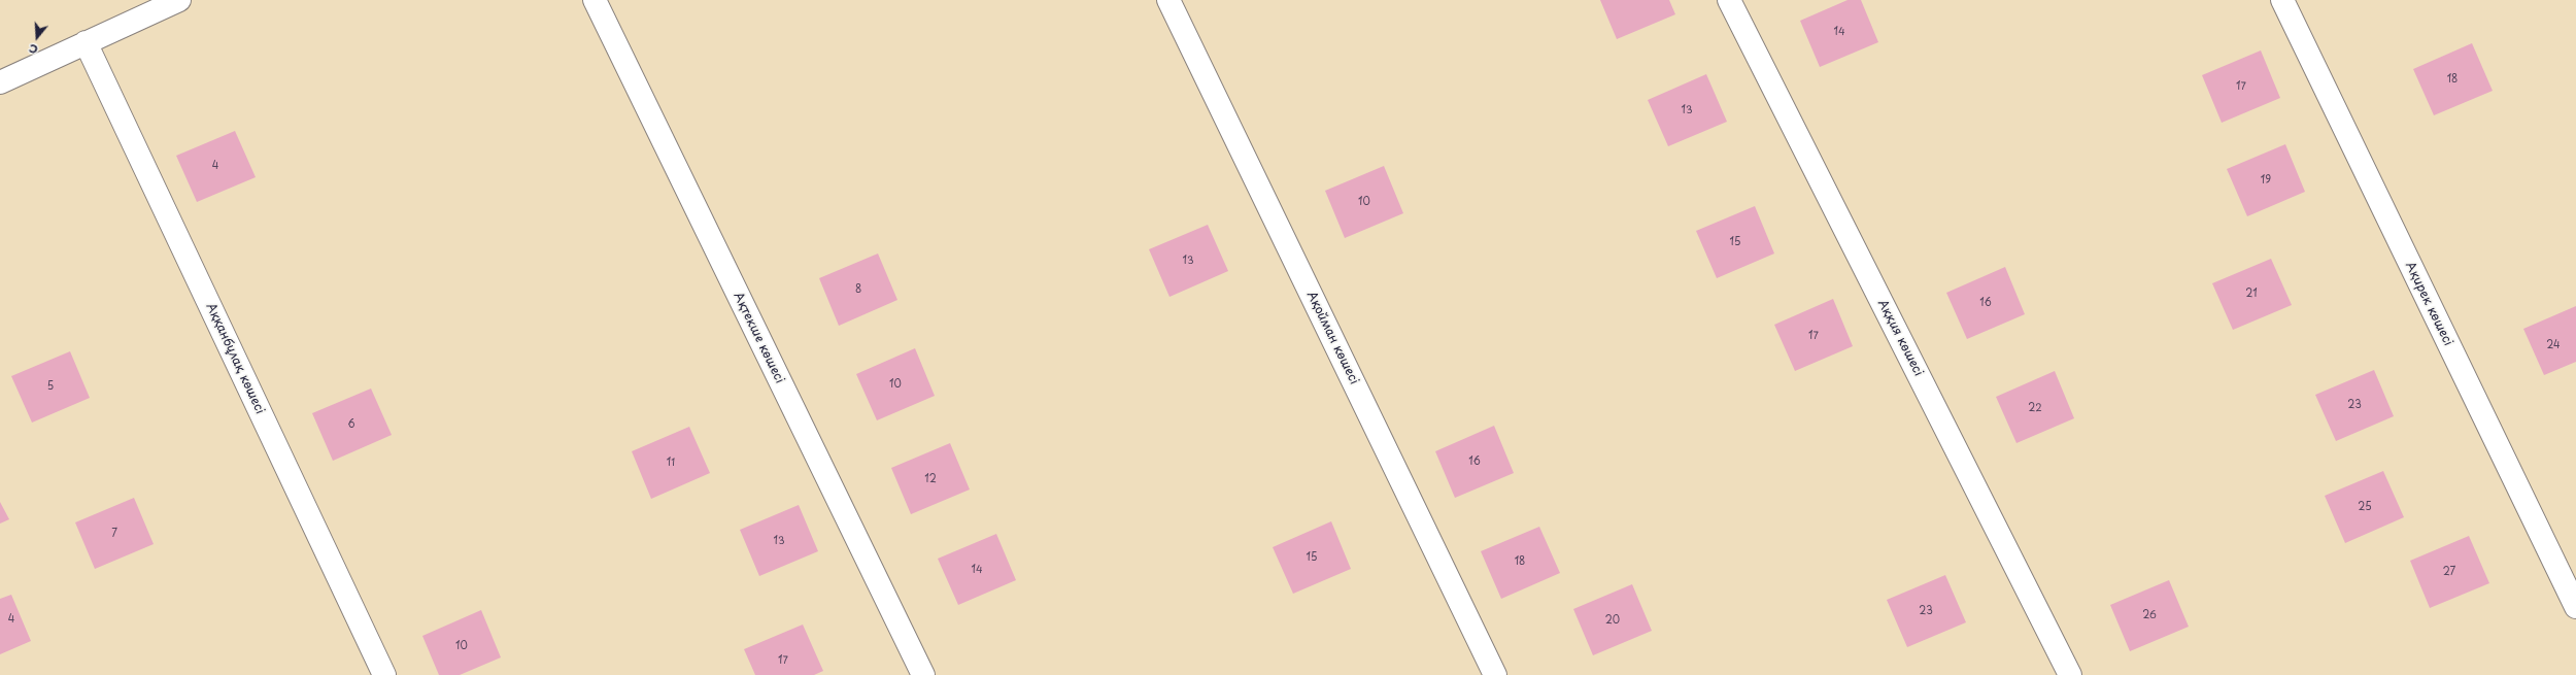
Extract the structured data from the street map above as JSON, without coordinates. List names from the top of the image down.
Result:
{
  "streets": {
    "street": [
      "Ақирек көшесі",
      "Ақтекше көшесі",
      "Ақойман көшесі",
      "Аққия көшесі",
      "Аққанбұлақ көшесі"
    ]
  },
  "house_numbers": [
    "14",
    "18",
    "17",
    "13",
    "4",
    "19",
    "10",
    "15",
    "13",
    "8",
    "21",
    "16",
    "17",
    "24",
    "10",
    "5",
    "23",
    "22",
    "6",
    "16",
    "11",
    "12",
    "25",
    "7",
    "13",
    "15",
    "18",
    "14",
    "27",
    "23",
    "26",
    "4",
    "20",
    "10",
    "17"
  ],
  "north": "bottom"
}
